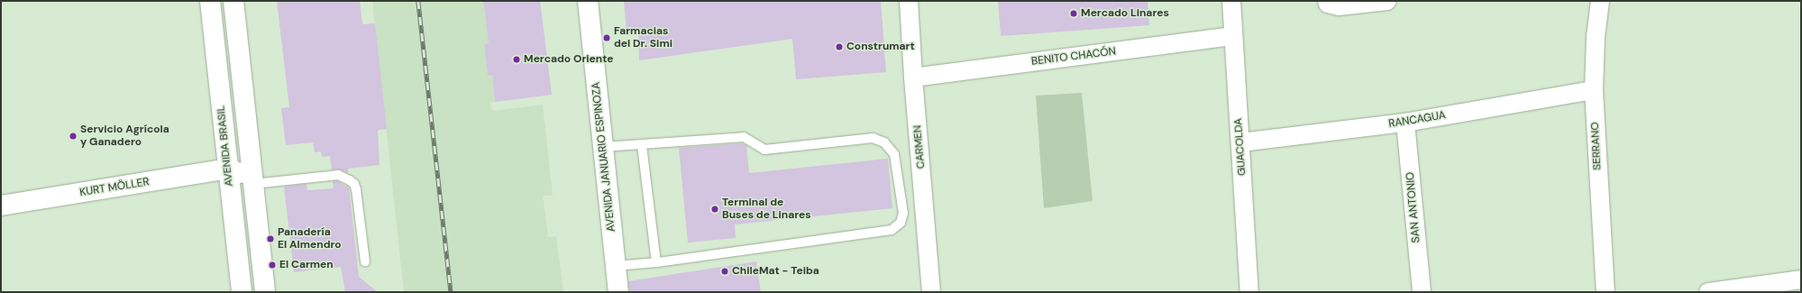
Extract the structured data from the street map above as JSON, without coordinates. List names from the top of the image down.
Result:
{
  "streets": {
    "main road": ["AVENIDA BRASIL", "AVENIDA JANUARIO ESPINOZA", "KURT MÖLLER"],
    "street": [
      "BENITO CHACÓN",
      "RANCAGUA",
      "SERRANO",
      "CARMEN",
      "GUACOLDA",
      "SAN ANTONIO"
    ]
  },
  "crossings": [
    ["BENITO CHACÓN", "CARMEN"],
    ["BENITO CHACÓN", "GUACOLDA"],
    ["RANCAGUA", "SERRANO"],
    ["RANCAGUA", "GUACOLDA"],
    ["RANCAGUA", "SAN ANTONIO"],
    ["AVENIDA BRASIL", "KURT MÖLLER"]
  ],
  "places": [
    "Mercado Linares",
    "Farmacias del Dr. Simi",
    "Construmart",
    "Mercado Oriente",
    "Servicio Agrícola y Ganadero",
    "Terminal de Buses de Linares",
    "Panadería El Almendro",
    "El Carmen",
    "ChileMat - Teiba"
  ]
}
